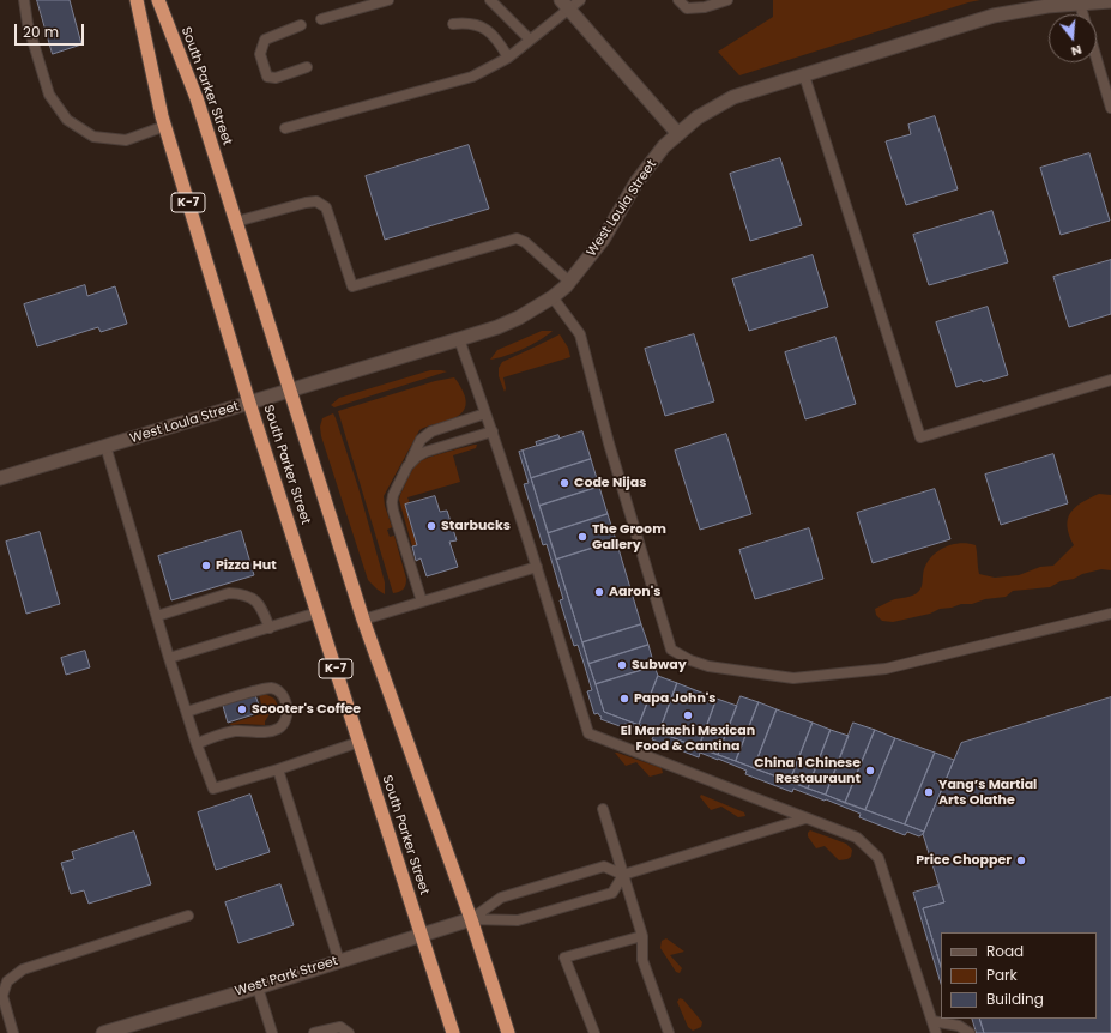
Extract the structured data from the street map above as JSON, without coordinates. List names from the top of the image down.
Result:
{
  "streets": {
    "highway": ["South Parker Street", "K-7"],
    "street": ["West Loula Street", "West Park Street"]
  },
  "crossings": [
    ["South Parker Street", "K-7"],
    ["South Parker Street", "West Loula Street"],
    ["South Parker Street", "West Park Street"],
    ["K-7", "West Park Street"]
  ],
  "places": [
    "Code Nijas",
    "Starbucks",
    "The Groom Gallery",
    "Pizza Hut",
    "Aaron's",
    "Subway",
    "Papa John's",
    "Scooter's Coffee",
    "El Mariachi Mexican Food & Cantina",
    "China 1 Chinese Restauraunt",
    "Yang’s Martial Arts Olathe",
    "Price Chopper"
  ],
  "legend": ["Road", "Park", "Building"],
  "scale_bar": "20 m",
  "north": "bottom"
}
